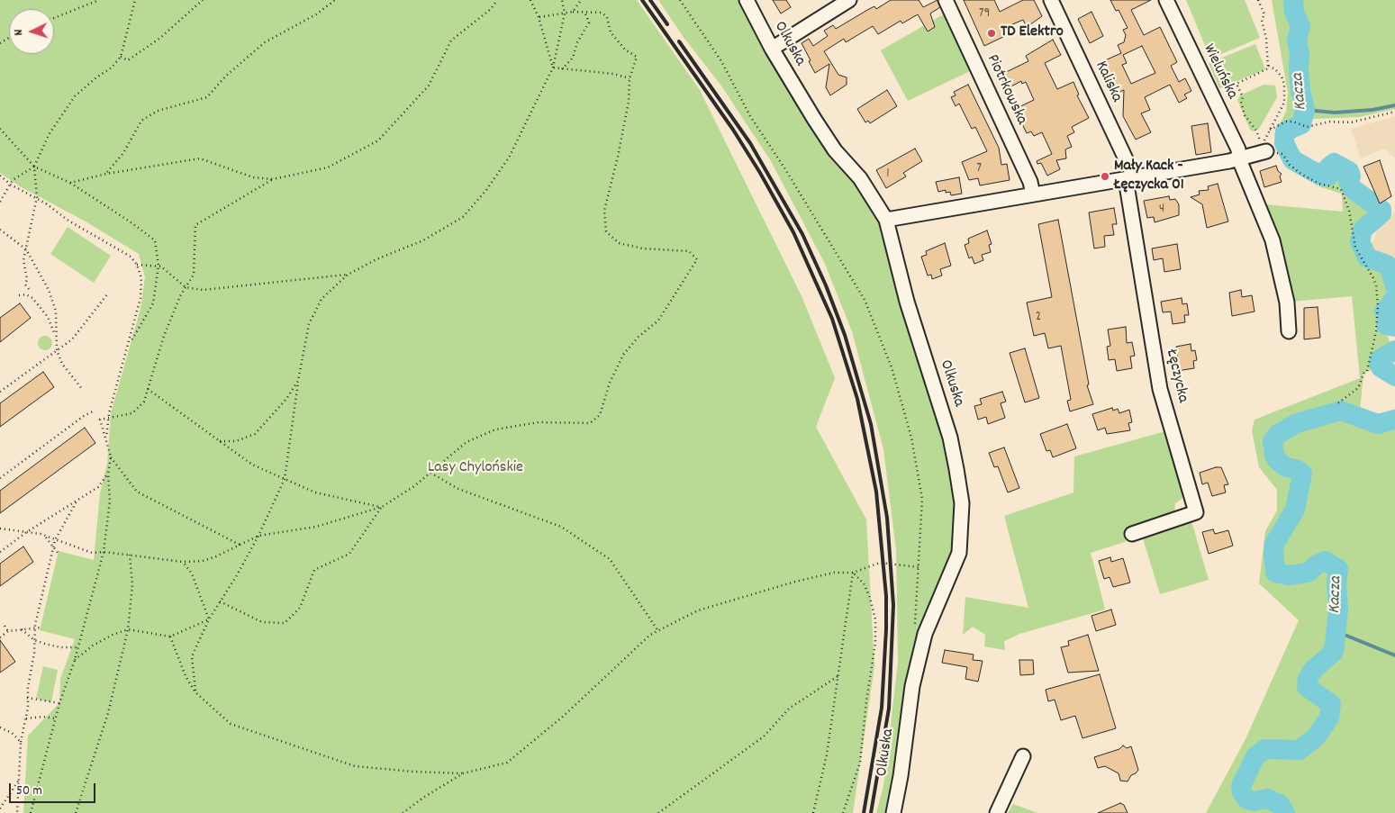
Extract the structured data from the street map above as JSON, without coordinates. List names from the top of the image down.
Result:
{
  "streets": {
    "street": [
      "Olkuska",
      "Wieluńska",
      "Kaliska",
      "Piotrkowska",
      "Łęczycka"
    ]
  },
  "crossings": [
    ["Kaliska", "Łęczycka"]
  ],
  "water": ["Kacza"],
  "parks": ["Lasy Chylońskie"],
  "places": ["TD Elektro", "Mały Kack - Łęczycka 01"],
  "house_numbers": [
    "79",
    "7",
    "1",
    "4",
    "2"
  ],
  "scale_bar": "50 m",
  "north": "left"
}
